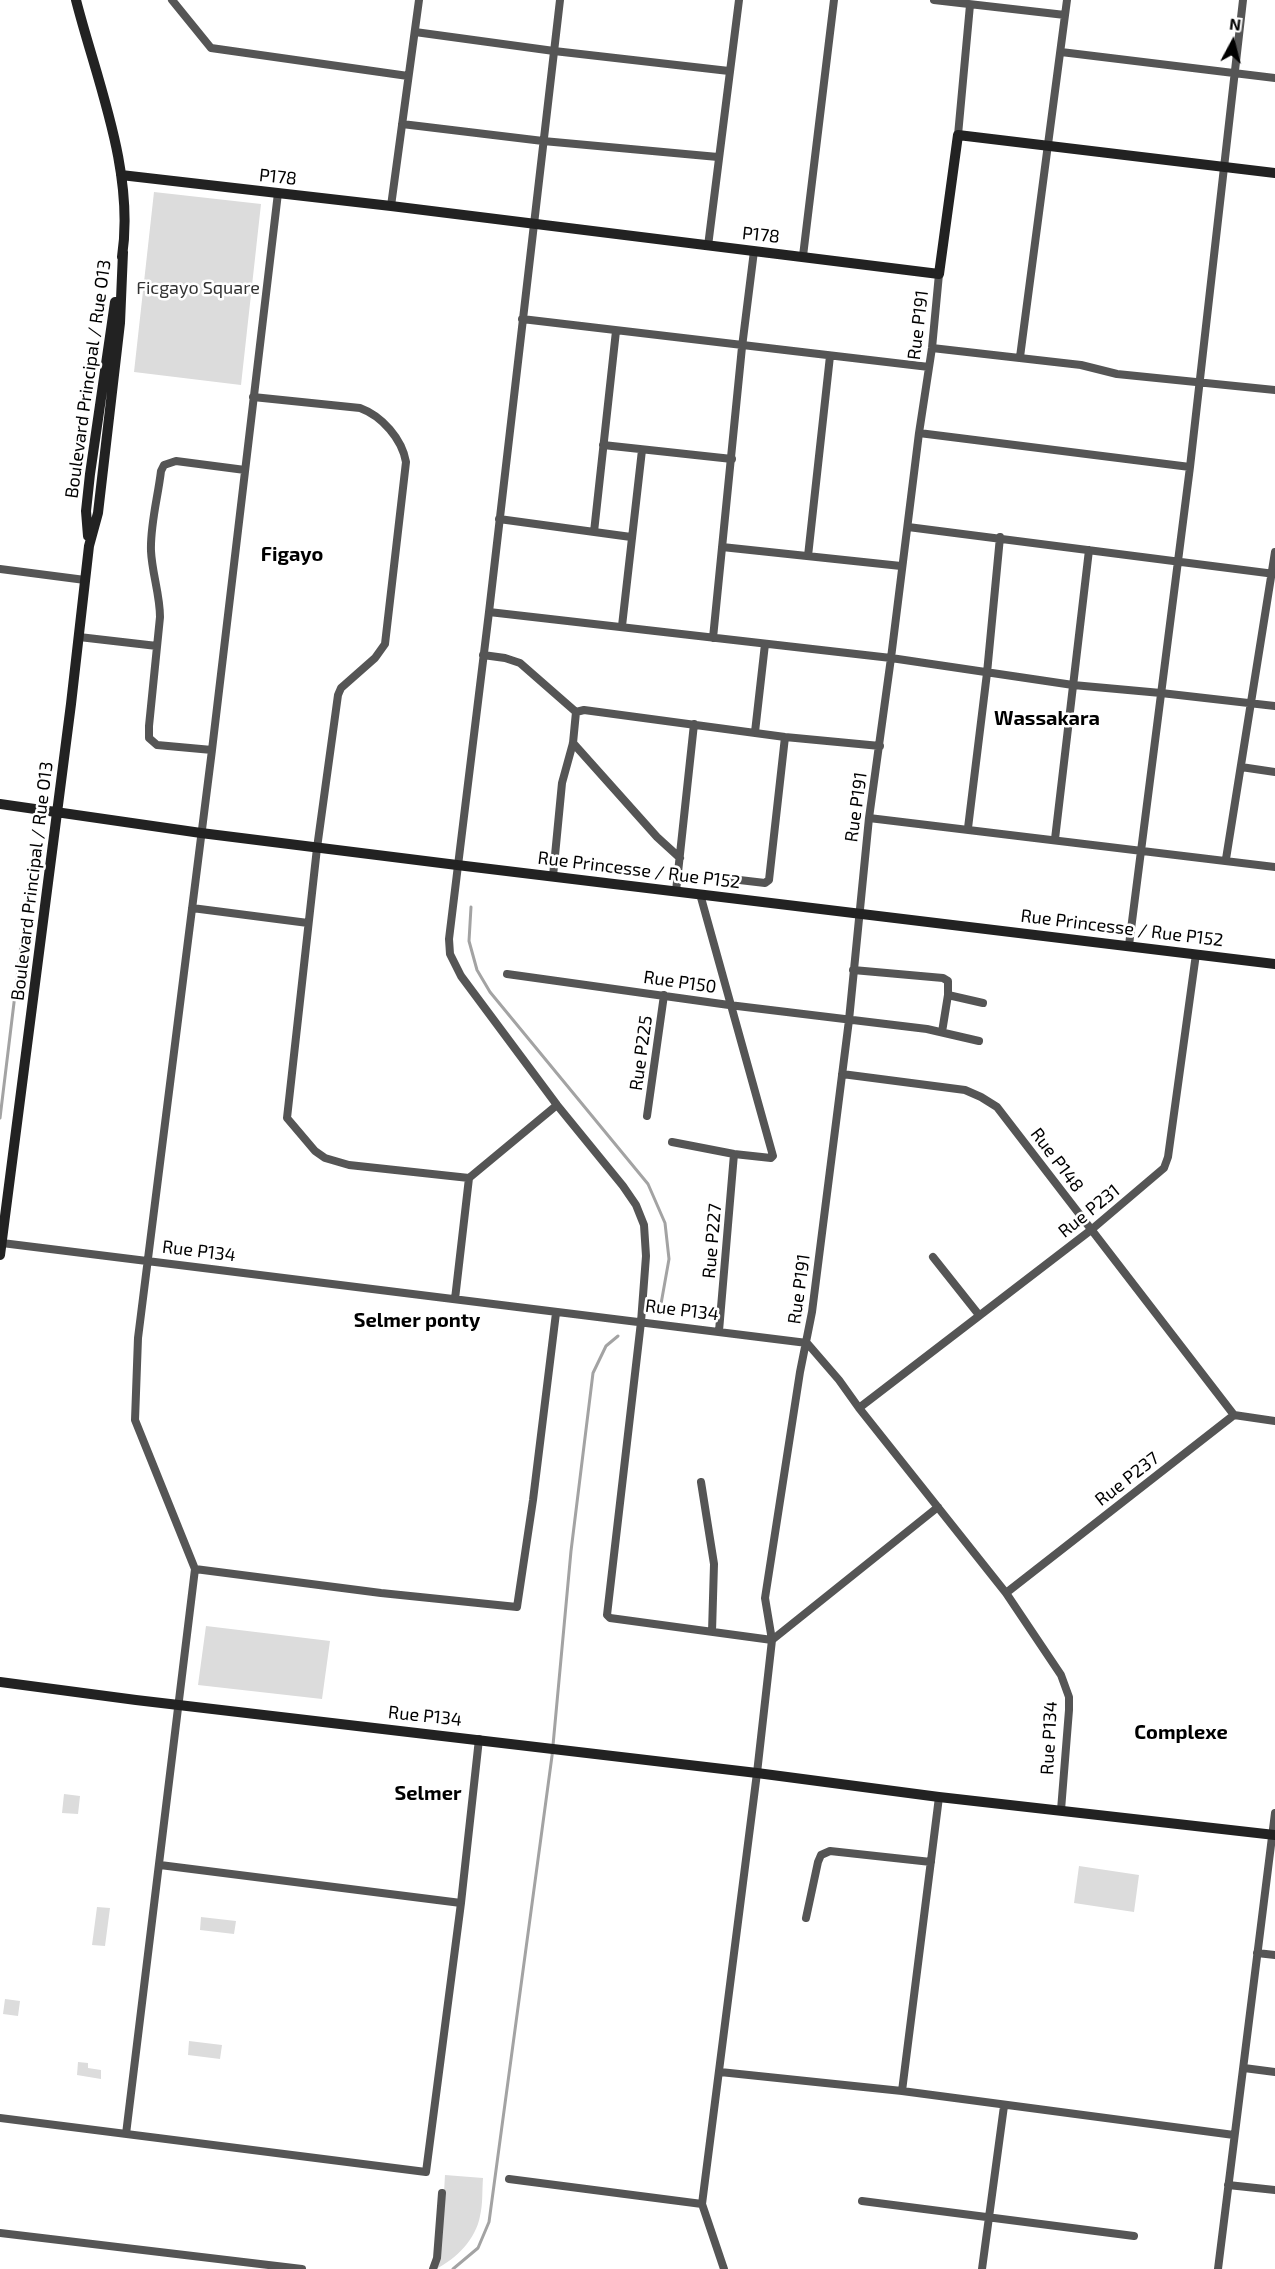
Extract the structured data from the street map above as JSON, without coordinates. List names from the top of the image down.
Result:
{
  "streets": {
    "street": [
      "P178",
      "Rue P191",
      "Boulevard Principal / Rue O13",
      "Rue Princesse / Rue P152",
      "Rue P150",
      "Rue P225",
      "Rue P148",
      "Rue P231",
      "Rue P227",
      "Rue P134",
      "Rue P237"
    ]
  },
  "crossings": [
    ["P178", "Rue P191"],
    ["P178", "Boulevard Principal / Rue O13"],
    ["Rue P191", "Rue Princesse / Rue P152"],
    ["Rue P191", "Rue P150"],
    ["Rue P191", "Rue P148"],
    ["Rue P191", "Rue P134"],
    ["Boulevard Principal / Rue O13", "Rue Princesse / Rue P152"],
    ["Boulevard Principal / Rue O13", "Rue P134"],
    ["Rue Princesse / Rue P152", "Rue P231"],
    ["Rue P150", "Rue P225"],
    ["Rue P148", "Rue P231"],
    ["Rue P148", "Rue P237"],
    ["Rue P231", "Rue P134"],
    ["Rue P227", "Rue P134"],
    ["Rue P134", "Rue P237"]
  ],
  "districts": [
    "Figayo",
    "Wassakara",
    "Selmer ponty",
    "Complexe",
    "Selmer"
  ],
  "parks": ["Ficgayo Square"],
  "north": "top"
}
